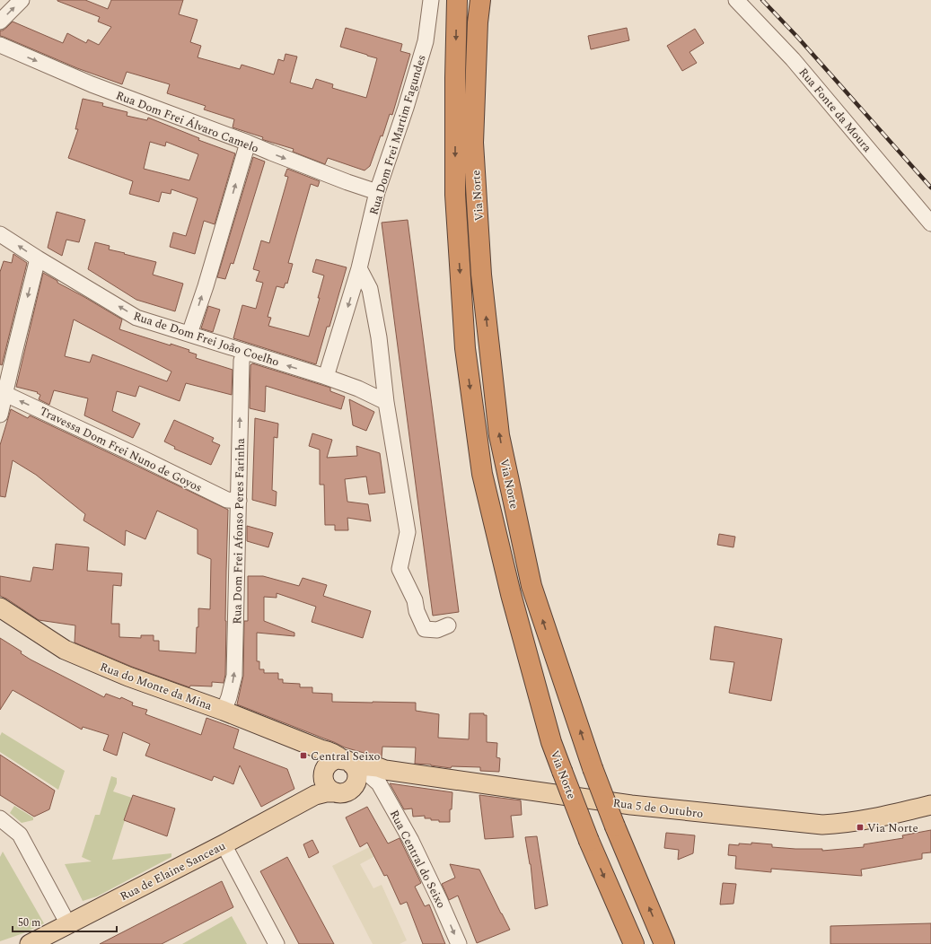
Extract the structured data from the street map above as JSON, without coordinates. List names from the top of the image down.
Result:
{
  "streets": {
    "highway": ["Via Norte"],
    "main road": ["Rua do Monte da Mina", "Rua 5 de Outubro", "Rua de Elaine Sanceau"],
    "street": [
      "Rua Fonte da Moura",
      "Rua Dom Frei Álvaro Camelo",
      "Rua Dom Frei Martim Fagundes",
      "Rua de Dom Frei João Coelho",
      "Travessa Dom Frei Nuno de Goyos",
      "Rua Dom Frei Afonso Peres Farinha",
      "Rua Central do Seixo"
    ]
  },
  "crossings": [
    ["Rua Dom Frei Álvaro Camelo", "Rua Dom Frei Martim Fagundes"],
    ["Rua Dom Frei Martim Fagundes", "Rua de Dom Frei João Coelho"],
    ["Rua de Dom Frei João Coelho", "Rua Dom Frei Afonso Peres Farinha"],
    ["Travessa Dom Frei Nuno de Goyos", "Rua Dom Frei Afonso Peres Farinha"],
    ["Rua Dom Frei Afonso Peres Farinha", "Rua do Monte da Mina"],
    ["Rua do Monte da Mina", "Rua 5 de Outubro"],
    ["Rua do Monte da Mina", "Rua Central do Seixo"],
    ["Rua do Monte da Mina", "Rua de Elaine Sanceau"],
    ["Rua 5 de Outubro", "Rua Central do Seixo"],
    ["Rua 5 de Outubro", "Rua de Elaine Sanceau"],
    ["Rua Central do Seixo", "Rua de Elaine Sanceau"]
  ],
  "one_way": [
    "Rua Dom Frei Álvaro Camelo",
    "Rua de Dom Frei João Coelho",
    "Travessa Dom Frei Nuno de Goyos",
    "Rua Dom Frei Afonso Peres Farinha",
    "Rua Central do Seixo"
  ],
  "places": {
    "transit": ["Central Seixo", "Via Norte"]
  },
  "scale_bar": "50 m"
}
